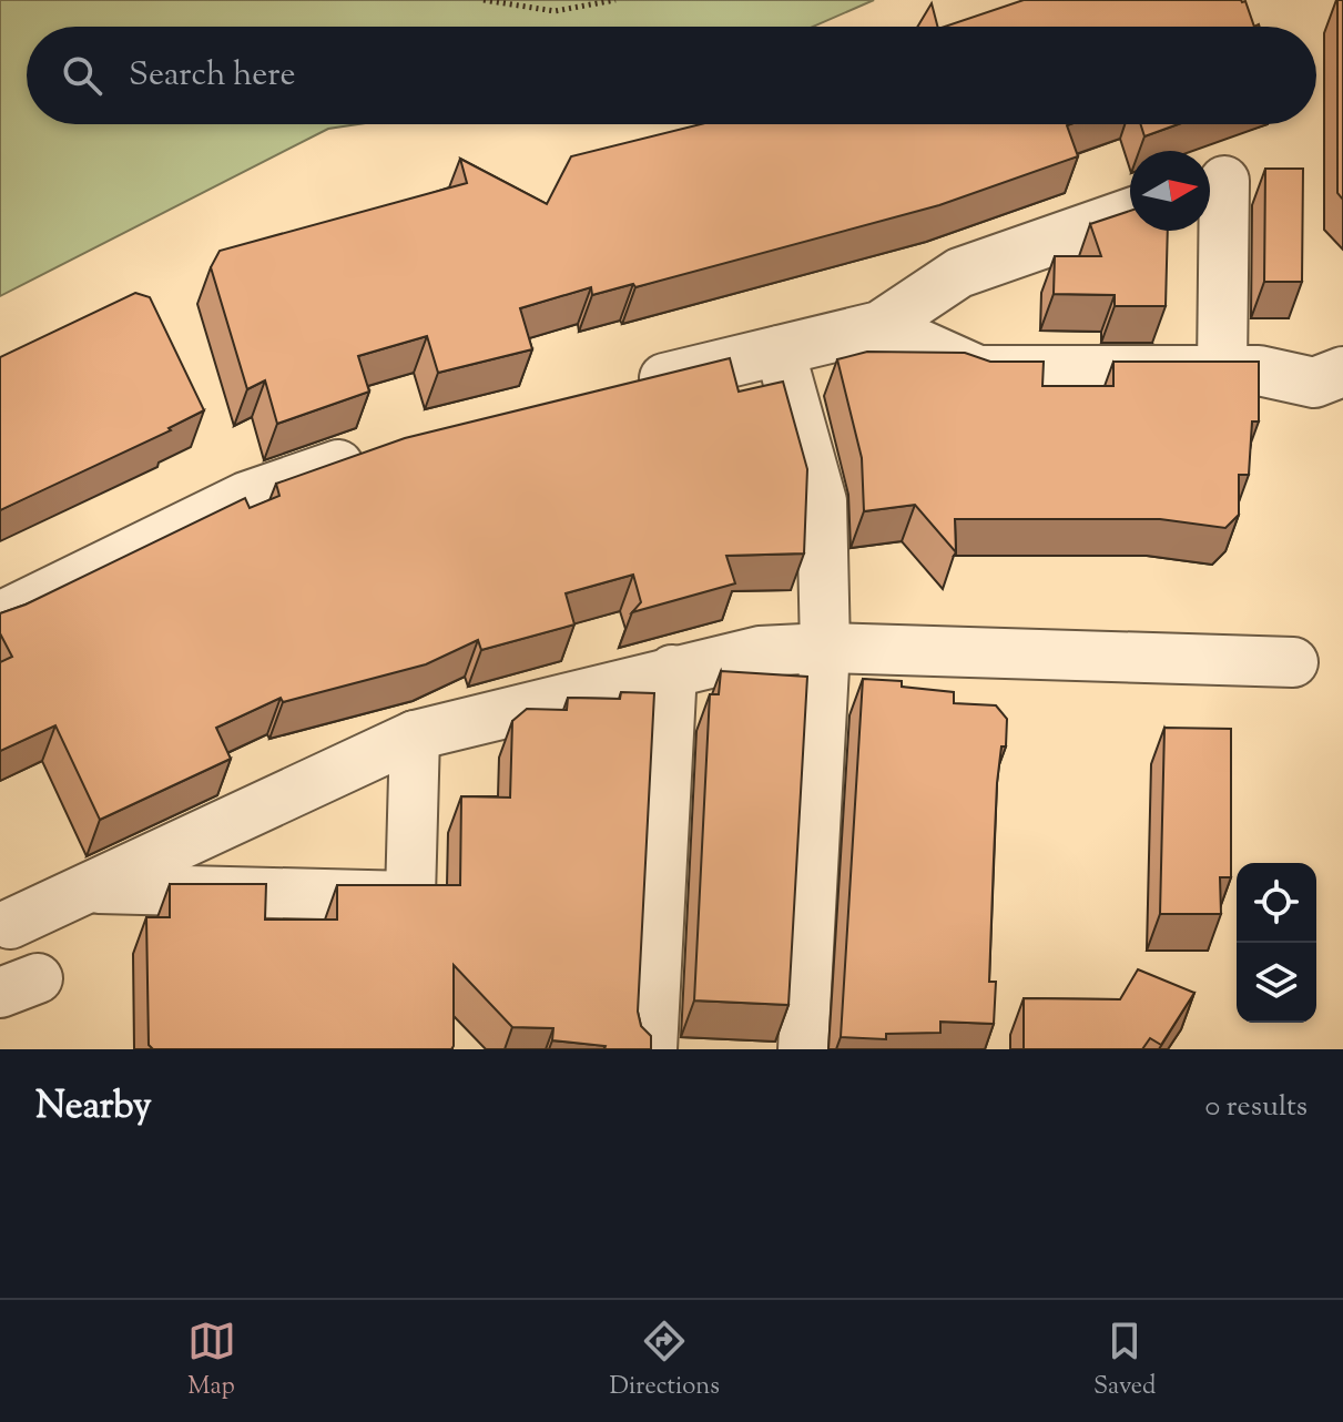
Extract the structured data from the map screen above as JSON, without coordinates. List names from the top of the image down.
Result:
{
  "north": "right",
  "page": {
    "search": "Search here",
    "heading": ["Nearby", "0 results"],
    "nav": ["Map", "Directions", "Saved"]
  }
}
